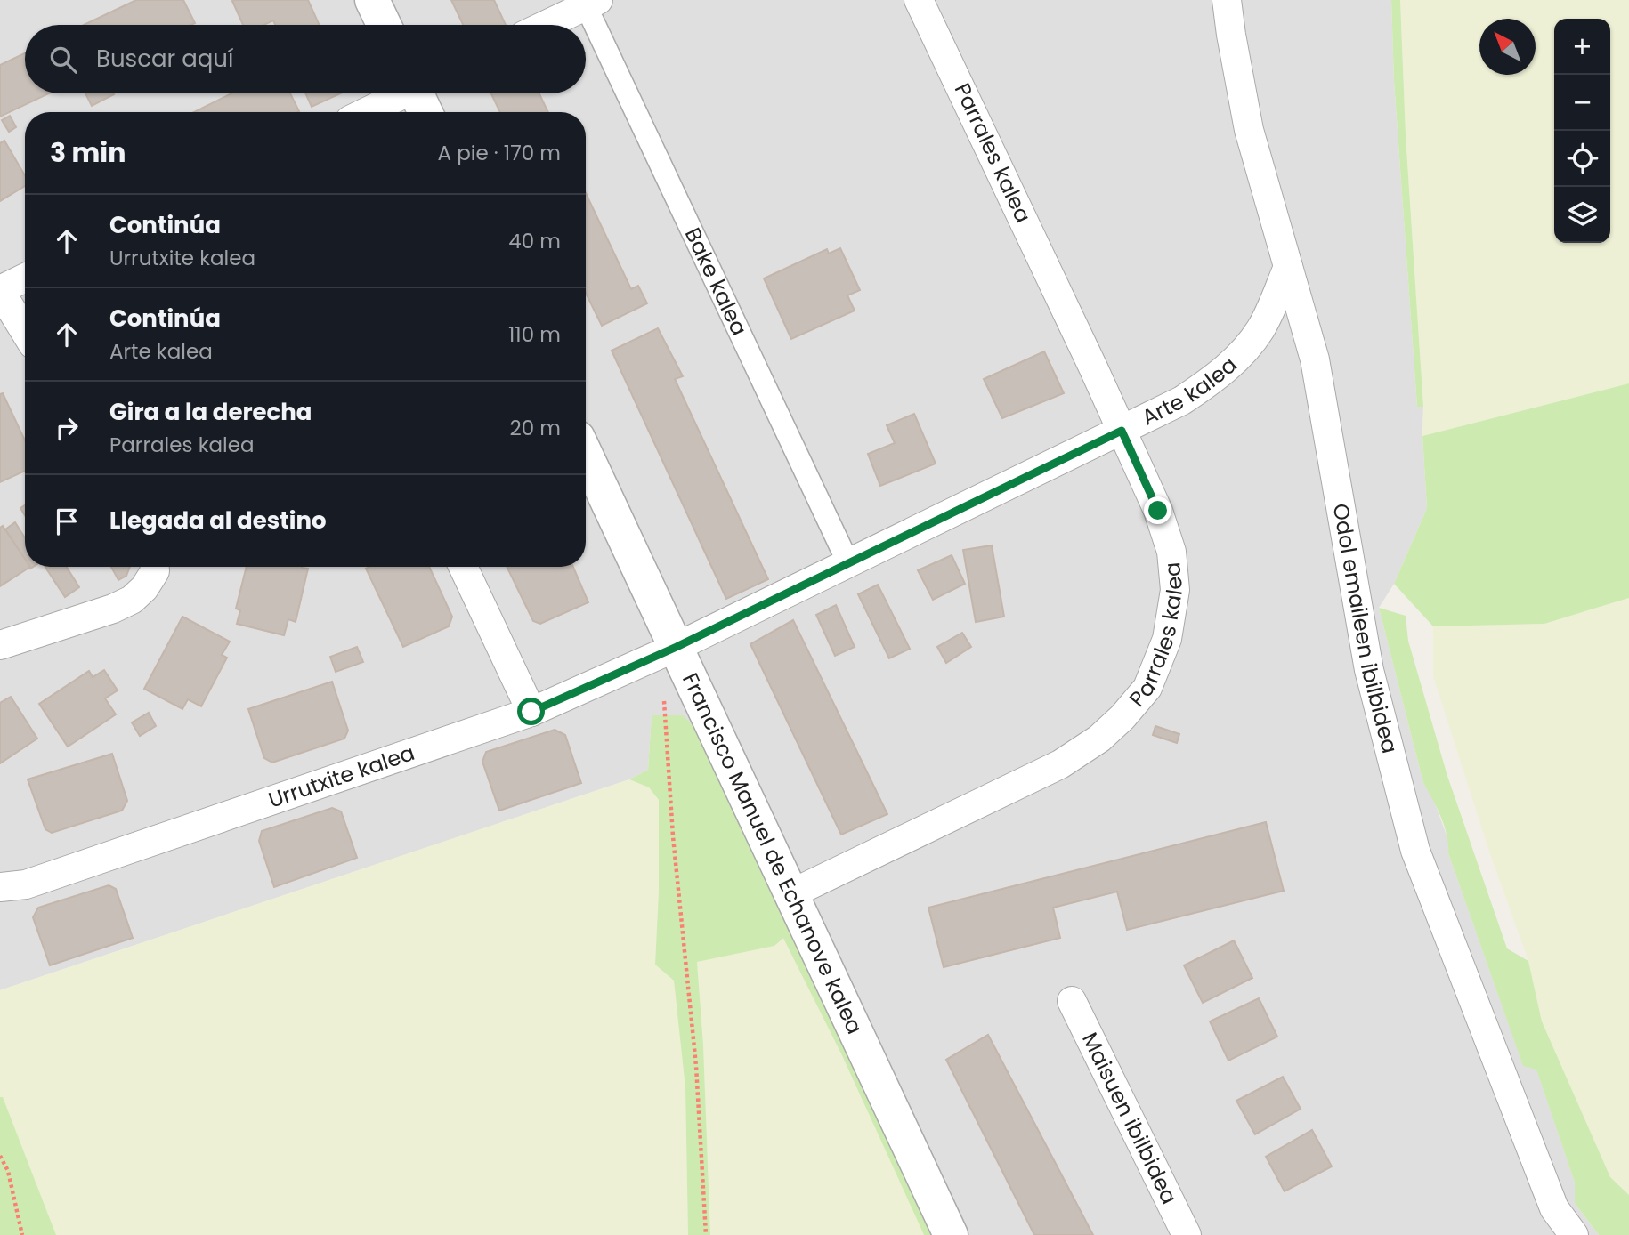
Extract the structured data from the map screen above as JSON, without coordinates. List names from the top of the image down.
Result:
{
  "streets": {
    "street": [
      "Parrales kalea",
      "Bake kalea",
      "Arte kalea",
      "Odol emaileen ibilbidea",
      "Urrutxite kalea",
      "Francisco Manuel de Echanove kalea",
      "Maisuen ibilbidea"
    ]
  },
  "crossings": [
    ["Parrales kalea", "Arte kalea"],
    ["Parrales kalea", "Francisco Manuel de Echanove kalea"],
    ["Bake kalea", "Arte kalea"],
    ["Arte kalea", "Odol emaileen ibilbidea"],
    ["Arte kalea", "Urrutxite kalea"],
    ["Arte kalea", "Francisco Manuel de Echanove kalea"],
    ["Urrutxite kalea", "Francisco Manuel de Echanove kalea"]
  ],
  "north": "top left",
  "page": {
    "map_buttons": ["+", "−"],
    "search": "Buscar aquí",
    "heading": ["3 min", "A pie · 170 m"],
    "list": [
      ["Continúa", "Urrutxite kalea", "40 m"],
      ["Continúa", "Arte kalea", "110 m"],
      ["Gira a la derecha", "Parrales kalea", "20 m"],
      "Llegada al destino"
    ]
  }
}
